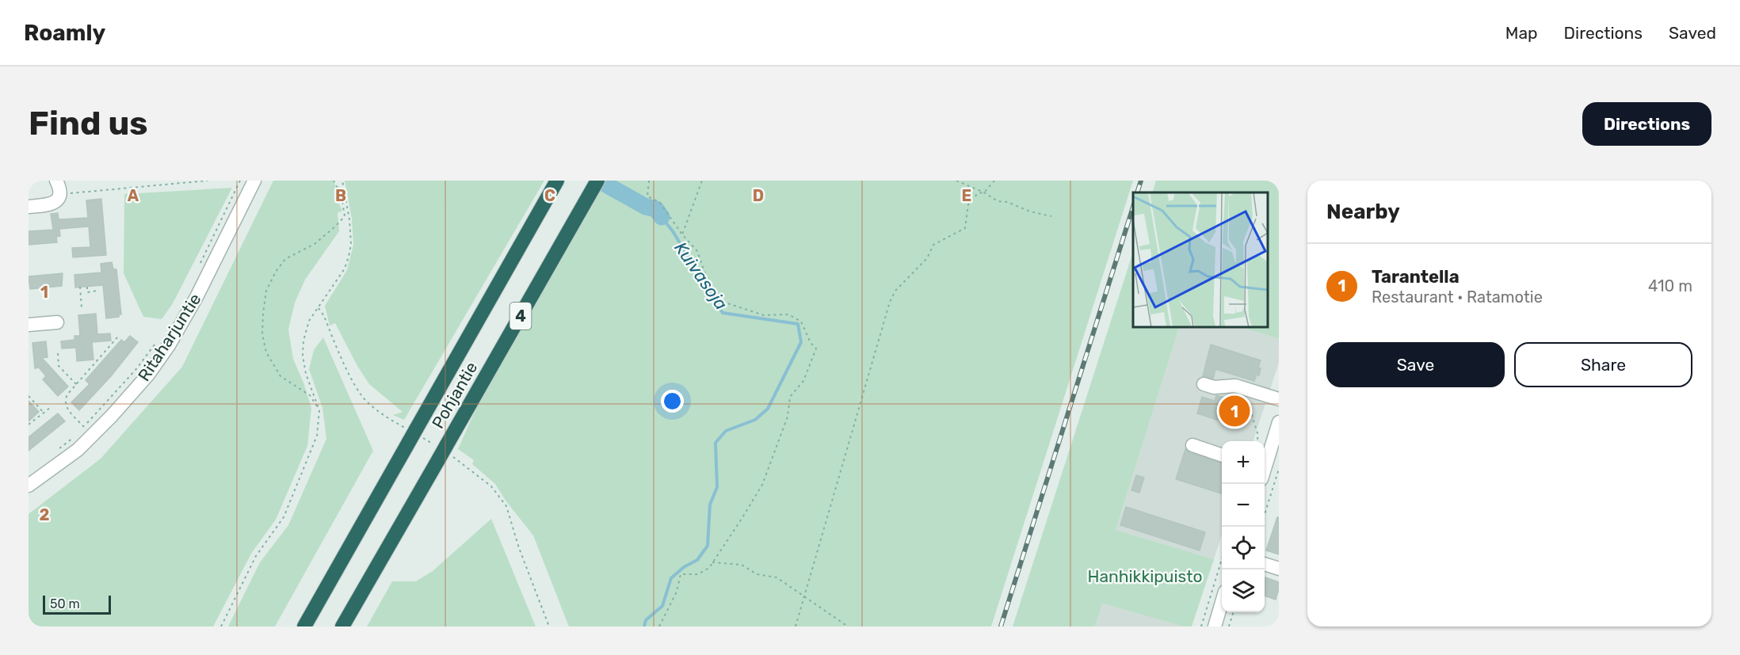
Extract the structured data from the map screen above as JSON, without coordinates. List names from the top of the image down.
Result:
{
  "streets": {
    "highway": ["4", "Pohjantie"],
    "street": ["Ritaharjuntie"]
  },
  "water": ["Kuivasoja"],
  "parks": ["Hanhikkipuisto"],
  "scale_bar": "50 m",
  "page": {
    "header": "Roamly",
    "nav": ["Map", "Directions", "Saved"],
    "buttons": [
      "Directions",
      ["Save", "Share"]
    ],
    "title": "Find us",
    "heading": "Nearby",
    "list": [
      {
        "mark": "1",
        "name": "Tarantella",
        "note": "Restaurant · Ratamotie",
        "value": "410 m"
      }
    ],
    "pins": "1",
    "map_buttons": ["+", "−"],
    "scale": "50 m"
  },
  "grid": {
    "columns": [
      "A",
      "B",
      "C",
      "D",
      "E"
    ],
    "rows": ["1", "2"]
  }
}
